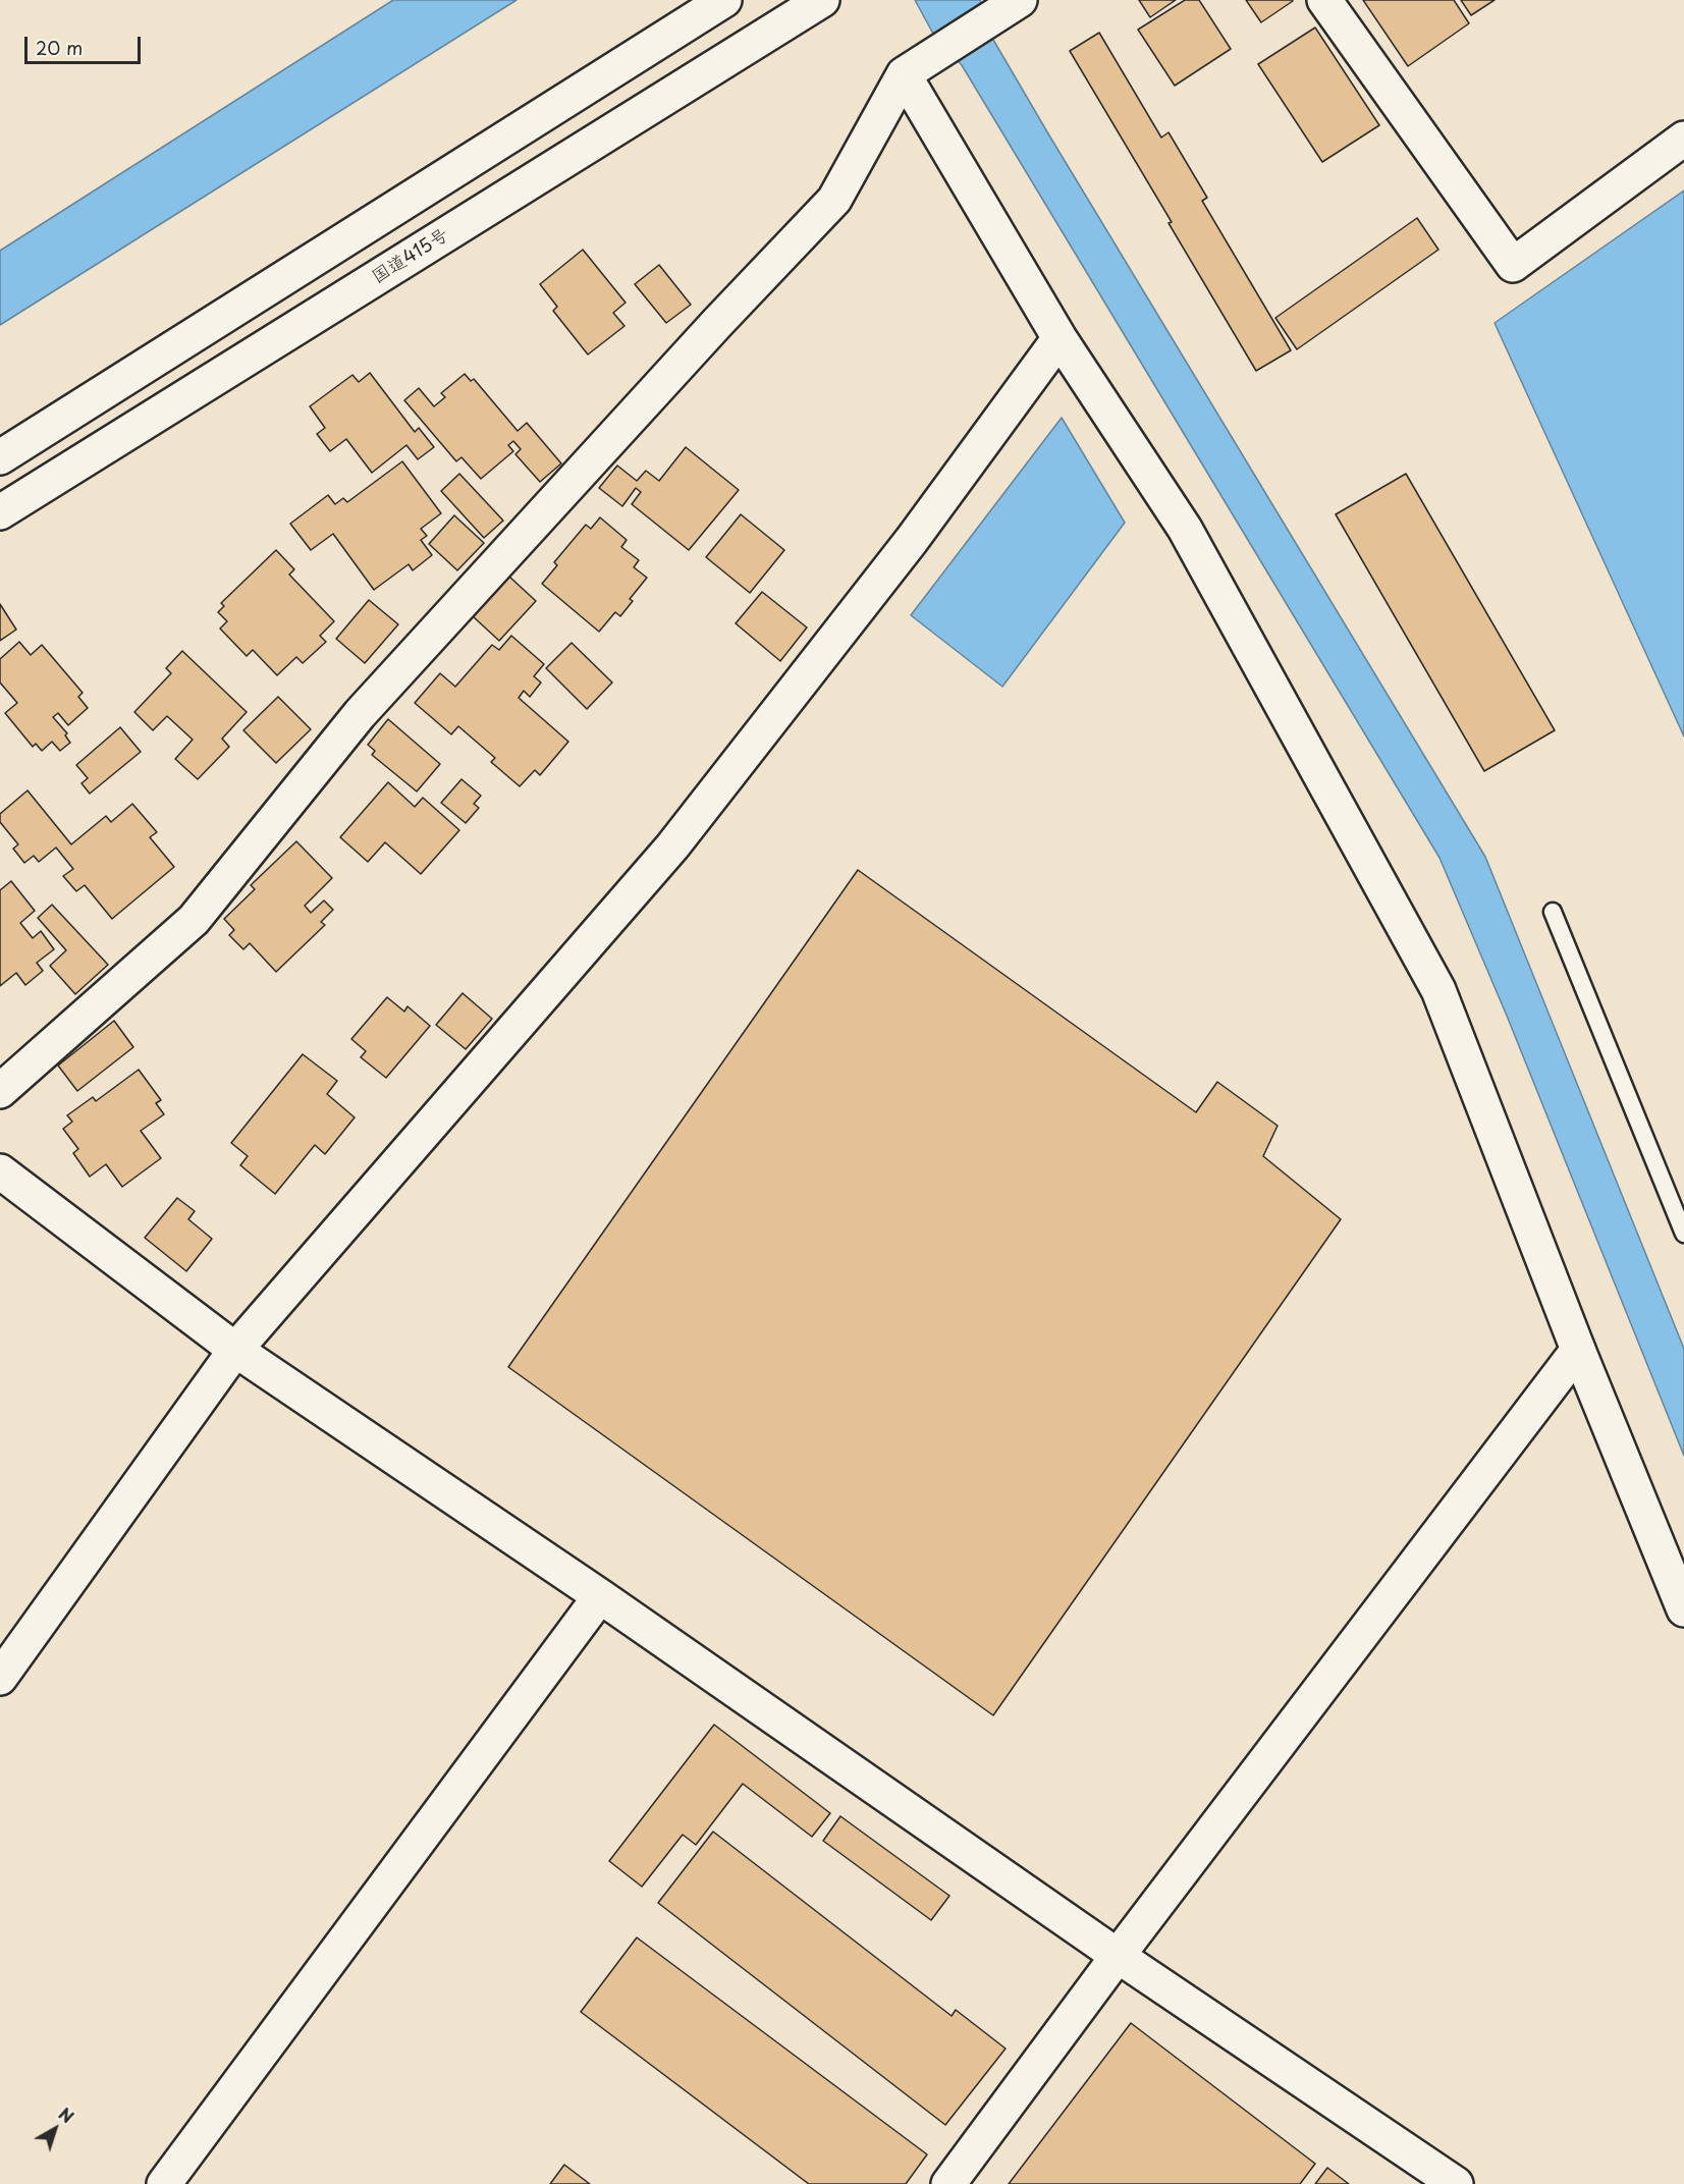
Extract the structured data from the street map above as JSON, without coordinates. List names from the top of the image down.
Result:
{
  "streets": {
    "main road": ["国道415号"]
  },
  "scale_bar": "20 m",
  "north": "top right"
}
